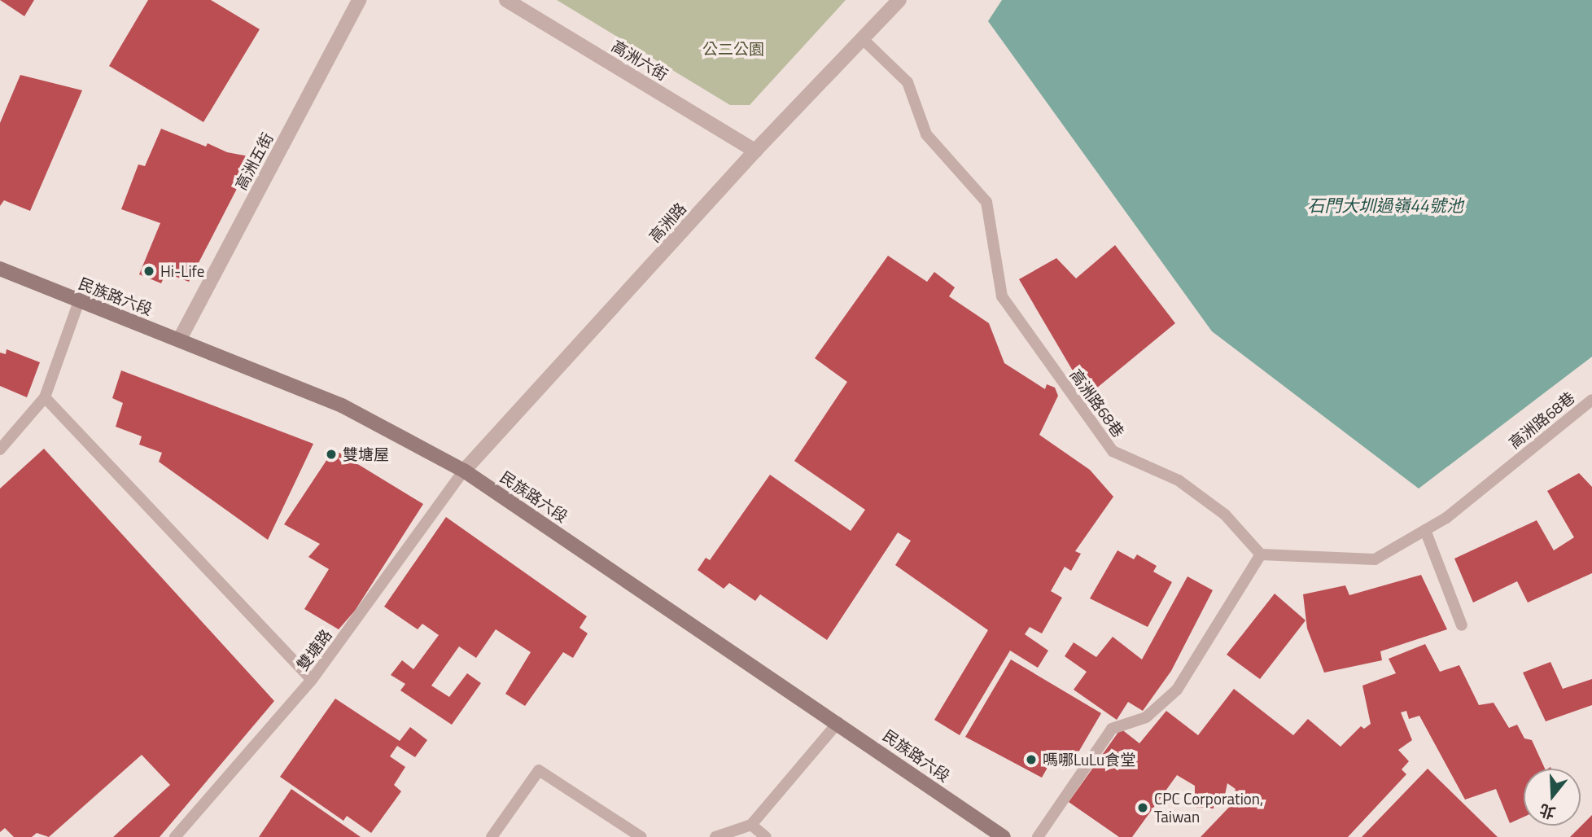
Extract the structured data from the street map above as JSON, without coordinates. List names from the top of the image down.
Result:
{
  "streets": {
    "main road": ["民族路六段"],
    "street": ["高洲六街", "高洲五街", "高洲路"],
    "lane": ["高洲路68巷", "雙塘路"]
  },
  "crossings": [
    ["高洲六街", "高洲路"],
    ["高洲五街", "民族路六段"],
    ["高洲路", "民族路六段"],
    ["高洲路", "高洲路68巷"],
    ["高洲路", "雙塘路"],
    ["民族路六段", "雙塘路"]
  ],
  "water": ["石門大圳過嶺44號池"],
  "parks": ["公二公園"],
  "places": [
    "Hi-Life",
    "雙塘屋",
    "嗎哪LuLu食堂",
    "CPC Corporation, Taiwan"
  ],
  "north": "bottom"
}
